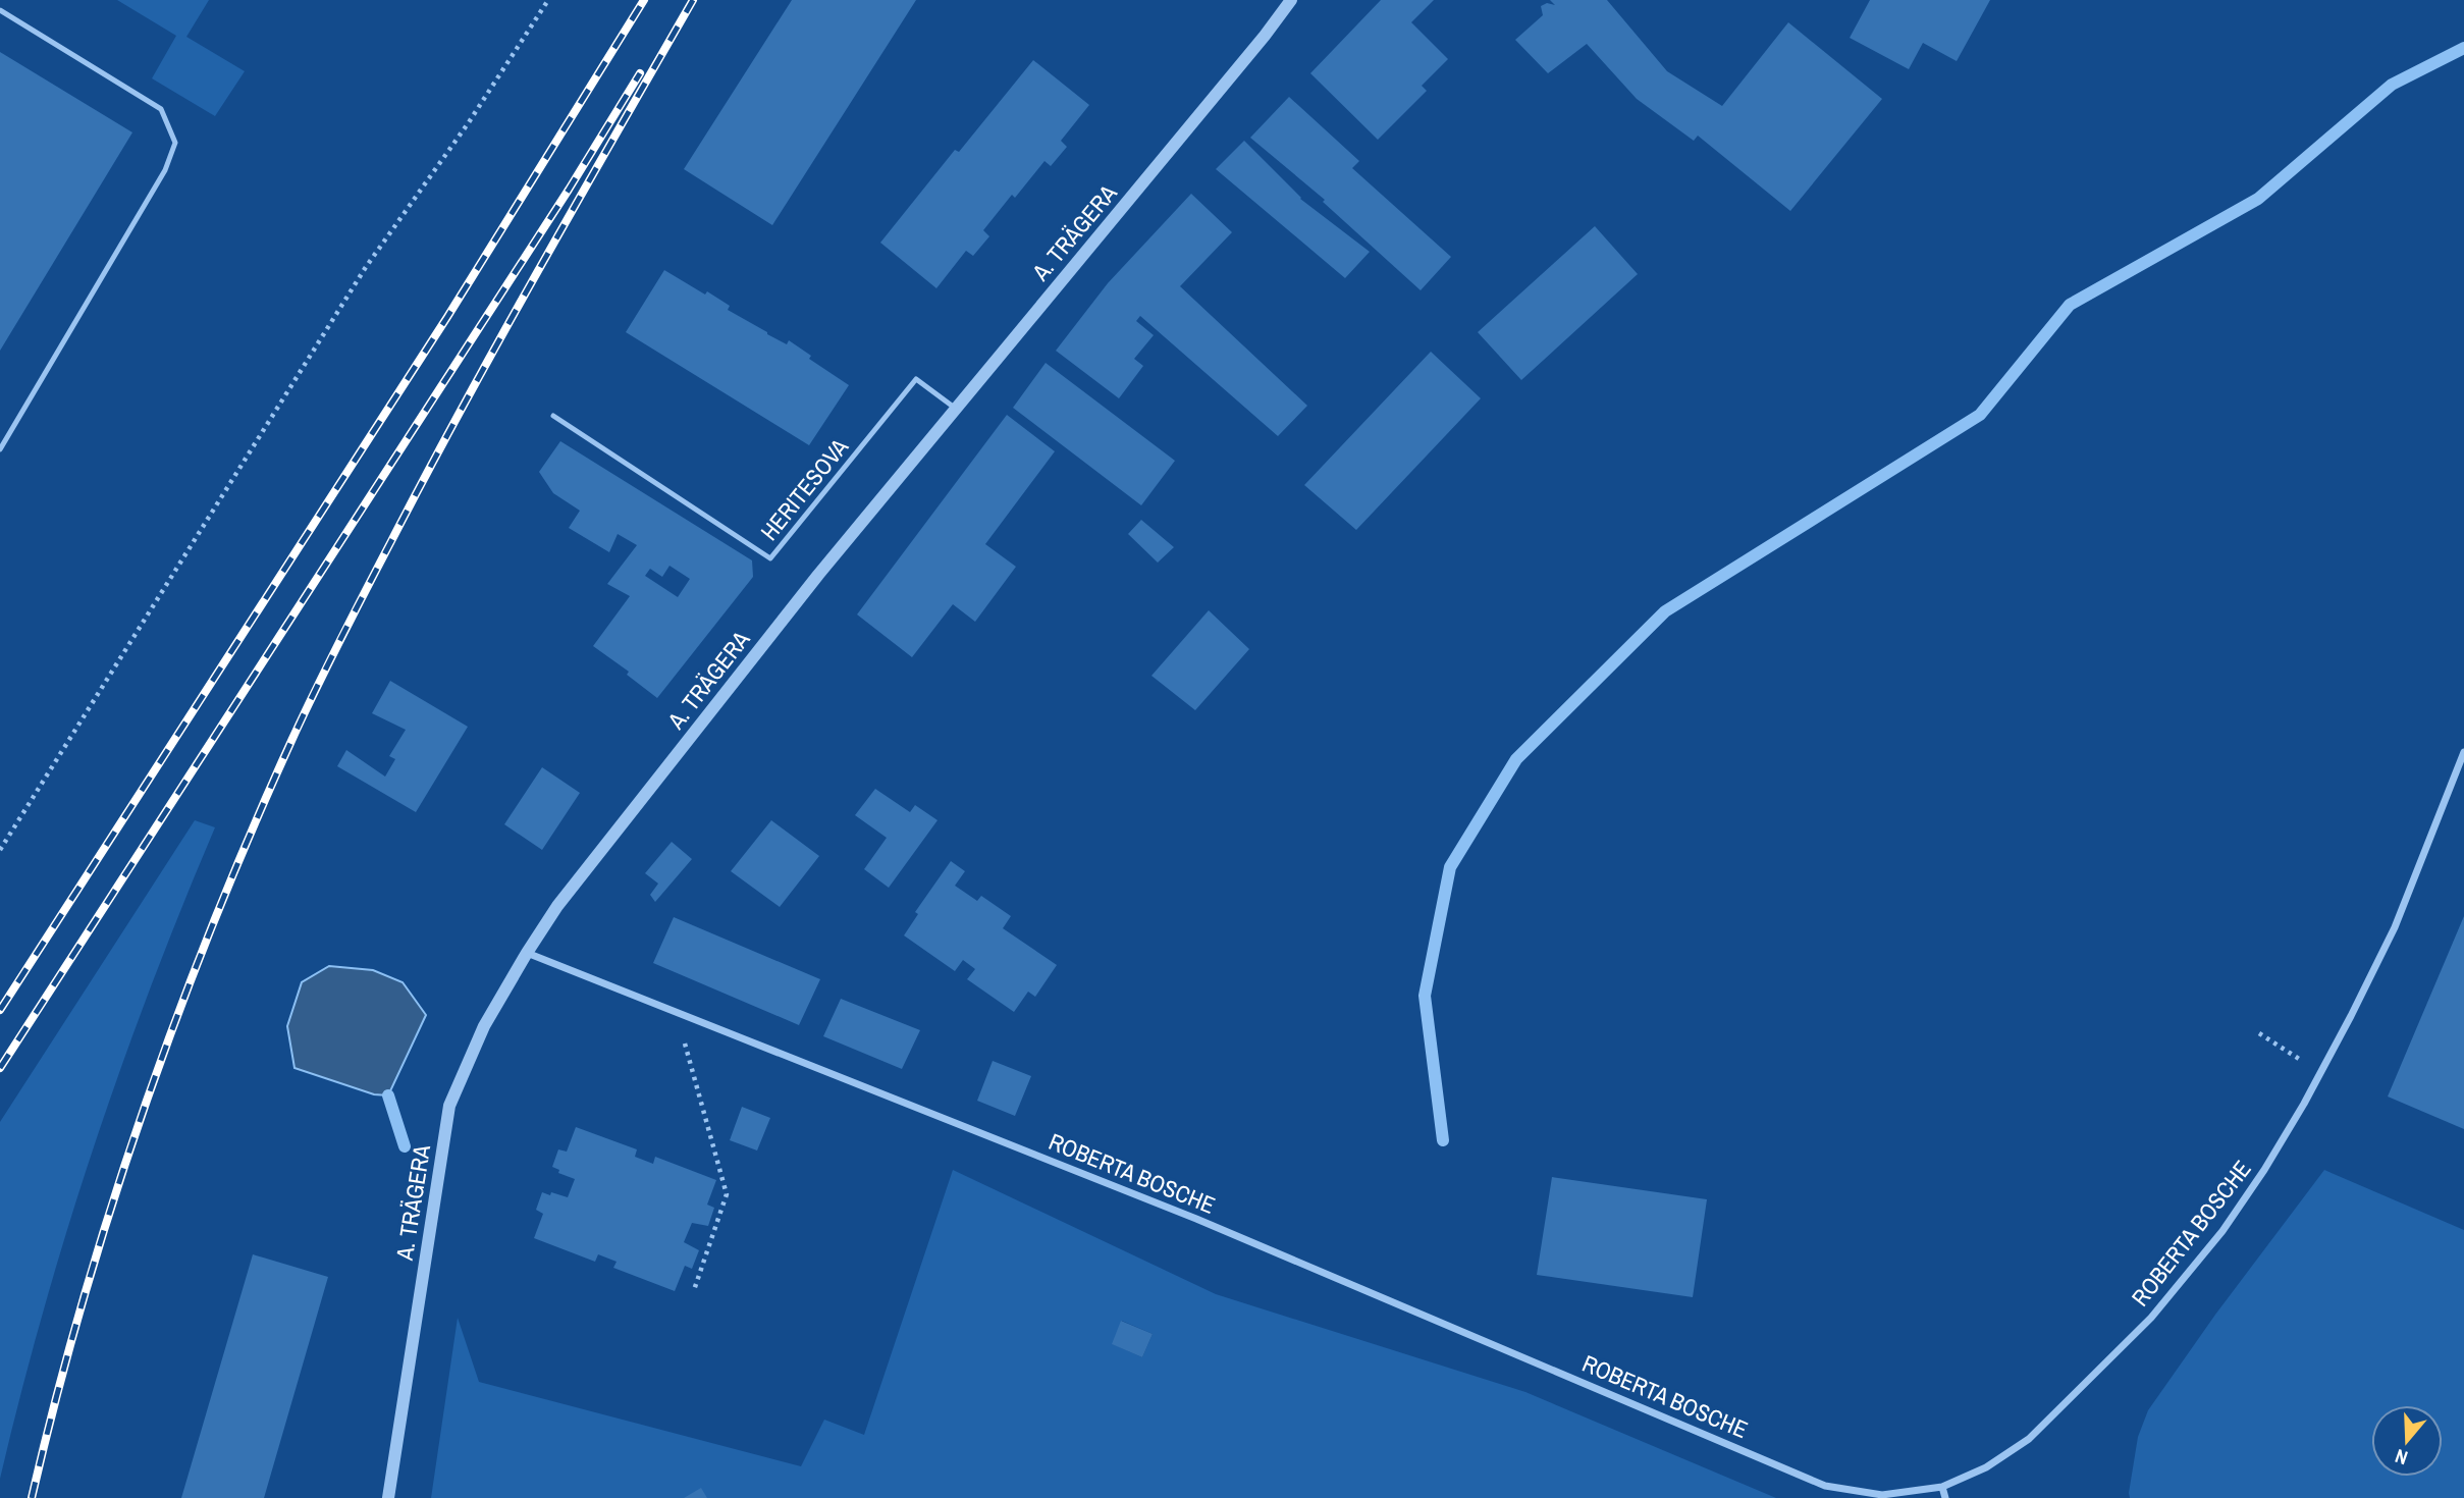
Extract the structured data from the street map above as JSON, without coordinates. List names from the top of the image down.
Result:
{
  "streets": {
    "street": ["A. TRÄGERA", "ROBERTA BOSCHE"],
    "lane": ["HERITESOVA"]
  },
  "crossings": [
    ["A. TRÄGERA", "HERITESOVA"],
    ["A. TRÄGERA", "ROBERTA BOSCHE"]
  ],
  "north": "bottom"
}
